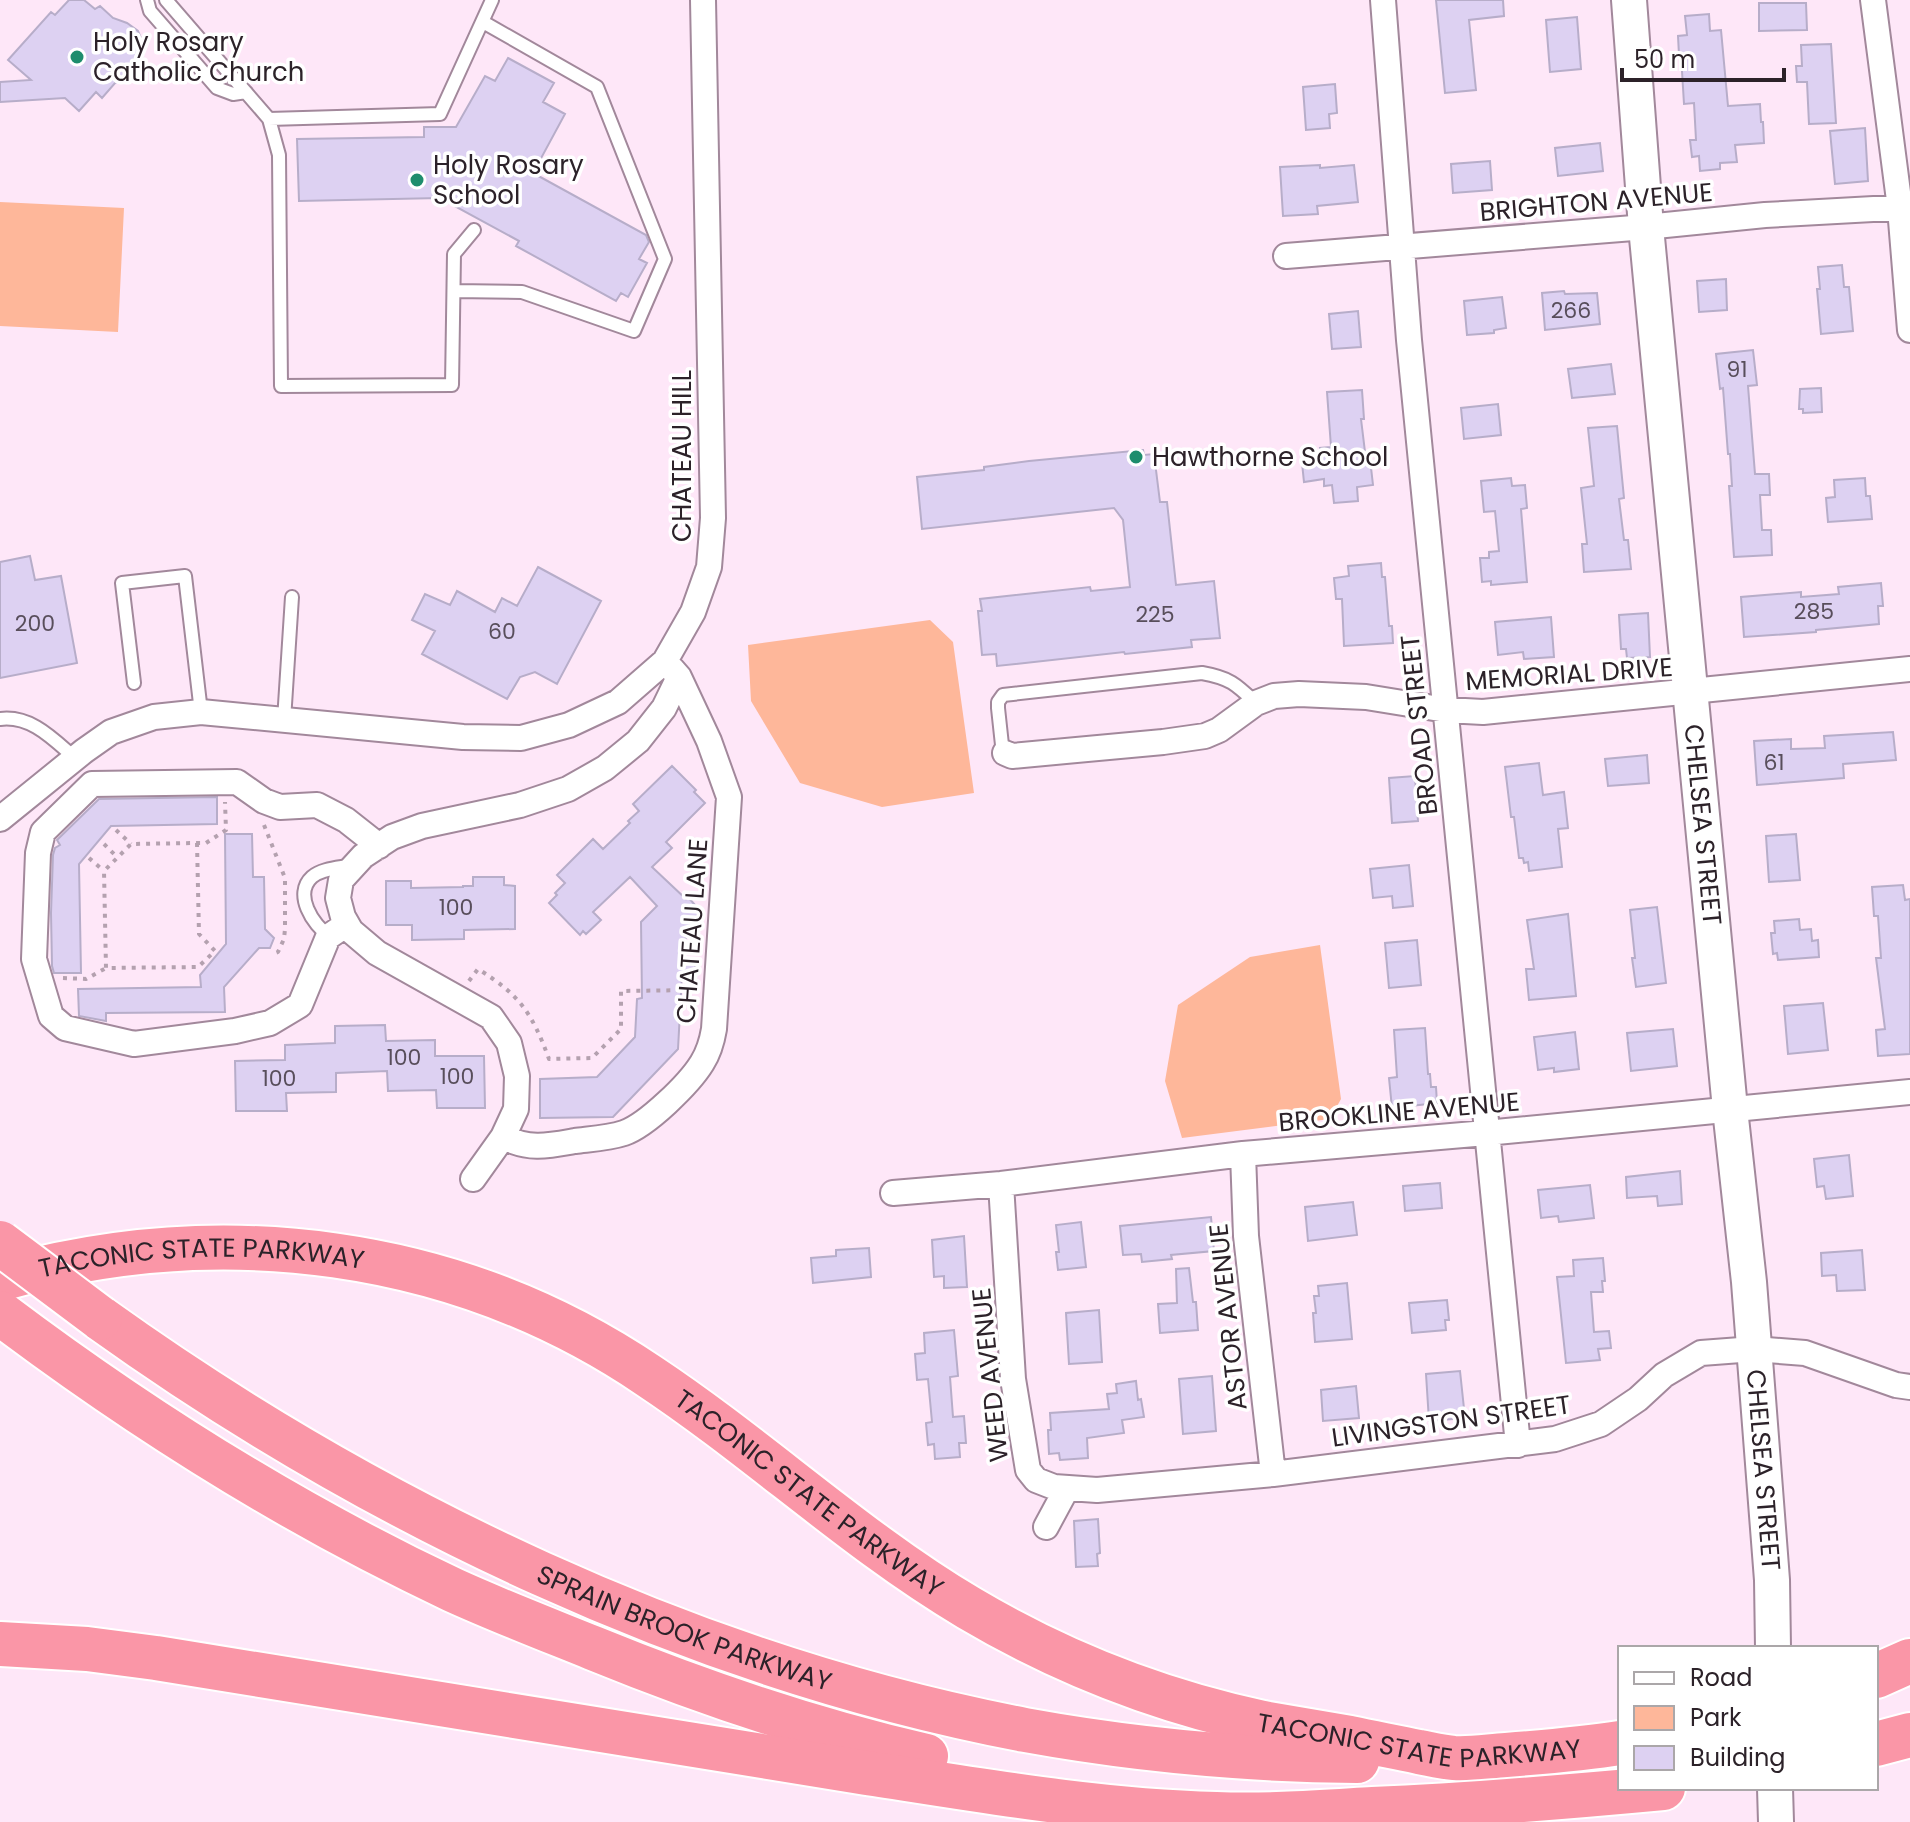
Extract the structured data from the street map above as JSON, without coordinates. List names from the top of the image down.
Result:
{
  "streets": {
    "highway": ["TACONIC STATE PARKWAY", "SPRAIN BROOK PARKWAY"],
    "street": [
      "BRIGHTON AVENUE",
      "CHATEAU HILL",
      "MEMORIAL DRIVE",
      "BROAD STREET",
      "CHELSEA STREET",
      "CHATEAU LANE",
      "BROOKLINE AVENUE",
      "ASTOR AVENUE",
      "WEED AVENUE",
      "LIVINGSTON STREET"
    ]
  },
  "crossings": [
    ["BRIGHTON AVENUE", "BROAD STREET"],
    ["BRIGHTON AVENUE", "CHELSEA STREET"],
    ["CHATEAU HILL", "CHATEAU LANE"],
    ["MEMORIAL DRIVE", "BROAD STREET"],
    ["MEMORIAL DRIVE", "CHELSEA STREET"],
    ["BROAD STREET", "BROOKLINE AVENUE"],
    ["BROAD STREET", "LIVINGSTON STREET"],
    ["CHELSEA STREET", "BROOKLINE AVENUE"],
    ["CHELSEA STREET", "LIVINGSTON STREET"],
    ["BROOKLINE AVENUE", "ASTOR AVENUE"],
    ["BROOKLINE AVENUE", "WEED AVENUE"],
    ["TACONIC STATE PARKWAY", "SPRAIN BROOK PARKWAY"],
    ["ASTOR AVENUE", "LIVINGSTON STREET"],
    ["WEED AVENUE", "LIVINGSTON STREET"]
  ],
  "places": ["Holy Rosary Catholic Church", "Holy Rosary School", "Hawthorne School"],
  "house_numbers": [
    "266",
    "91",
    "285",
    "225",
    "200",
    "60",
    "61",
    "100",
    "100",
    "100",
    "100"
  ],
  "legend": ["Road", "Park", "Building"],
  "scale_bar": "50 m"
}
